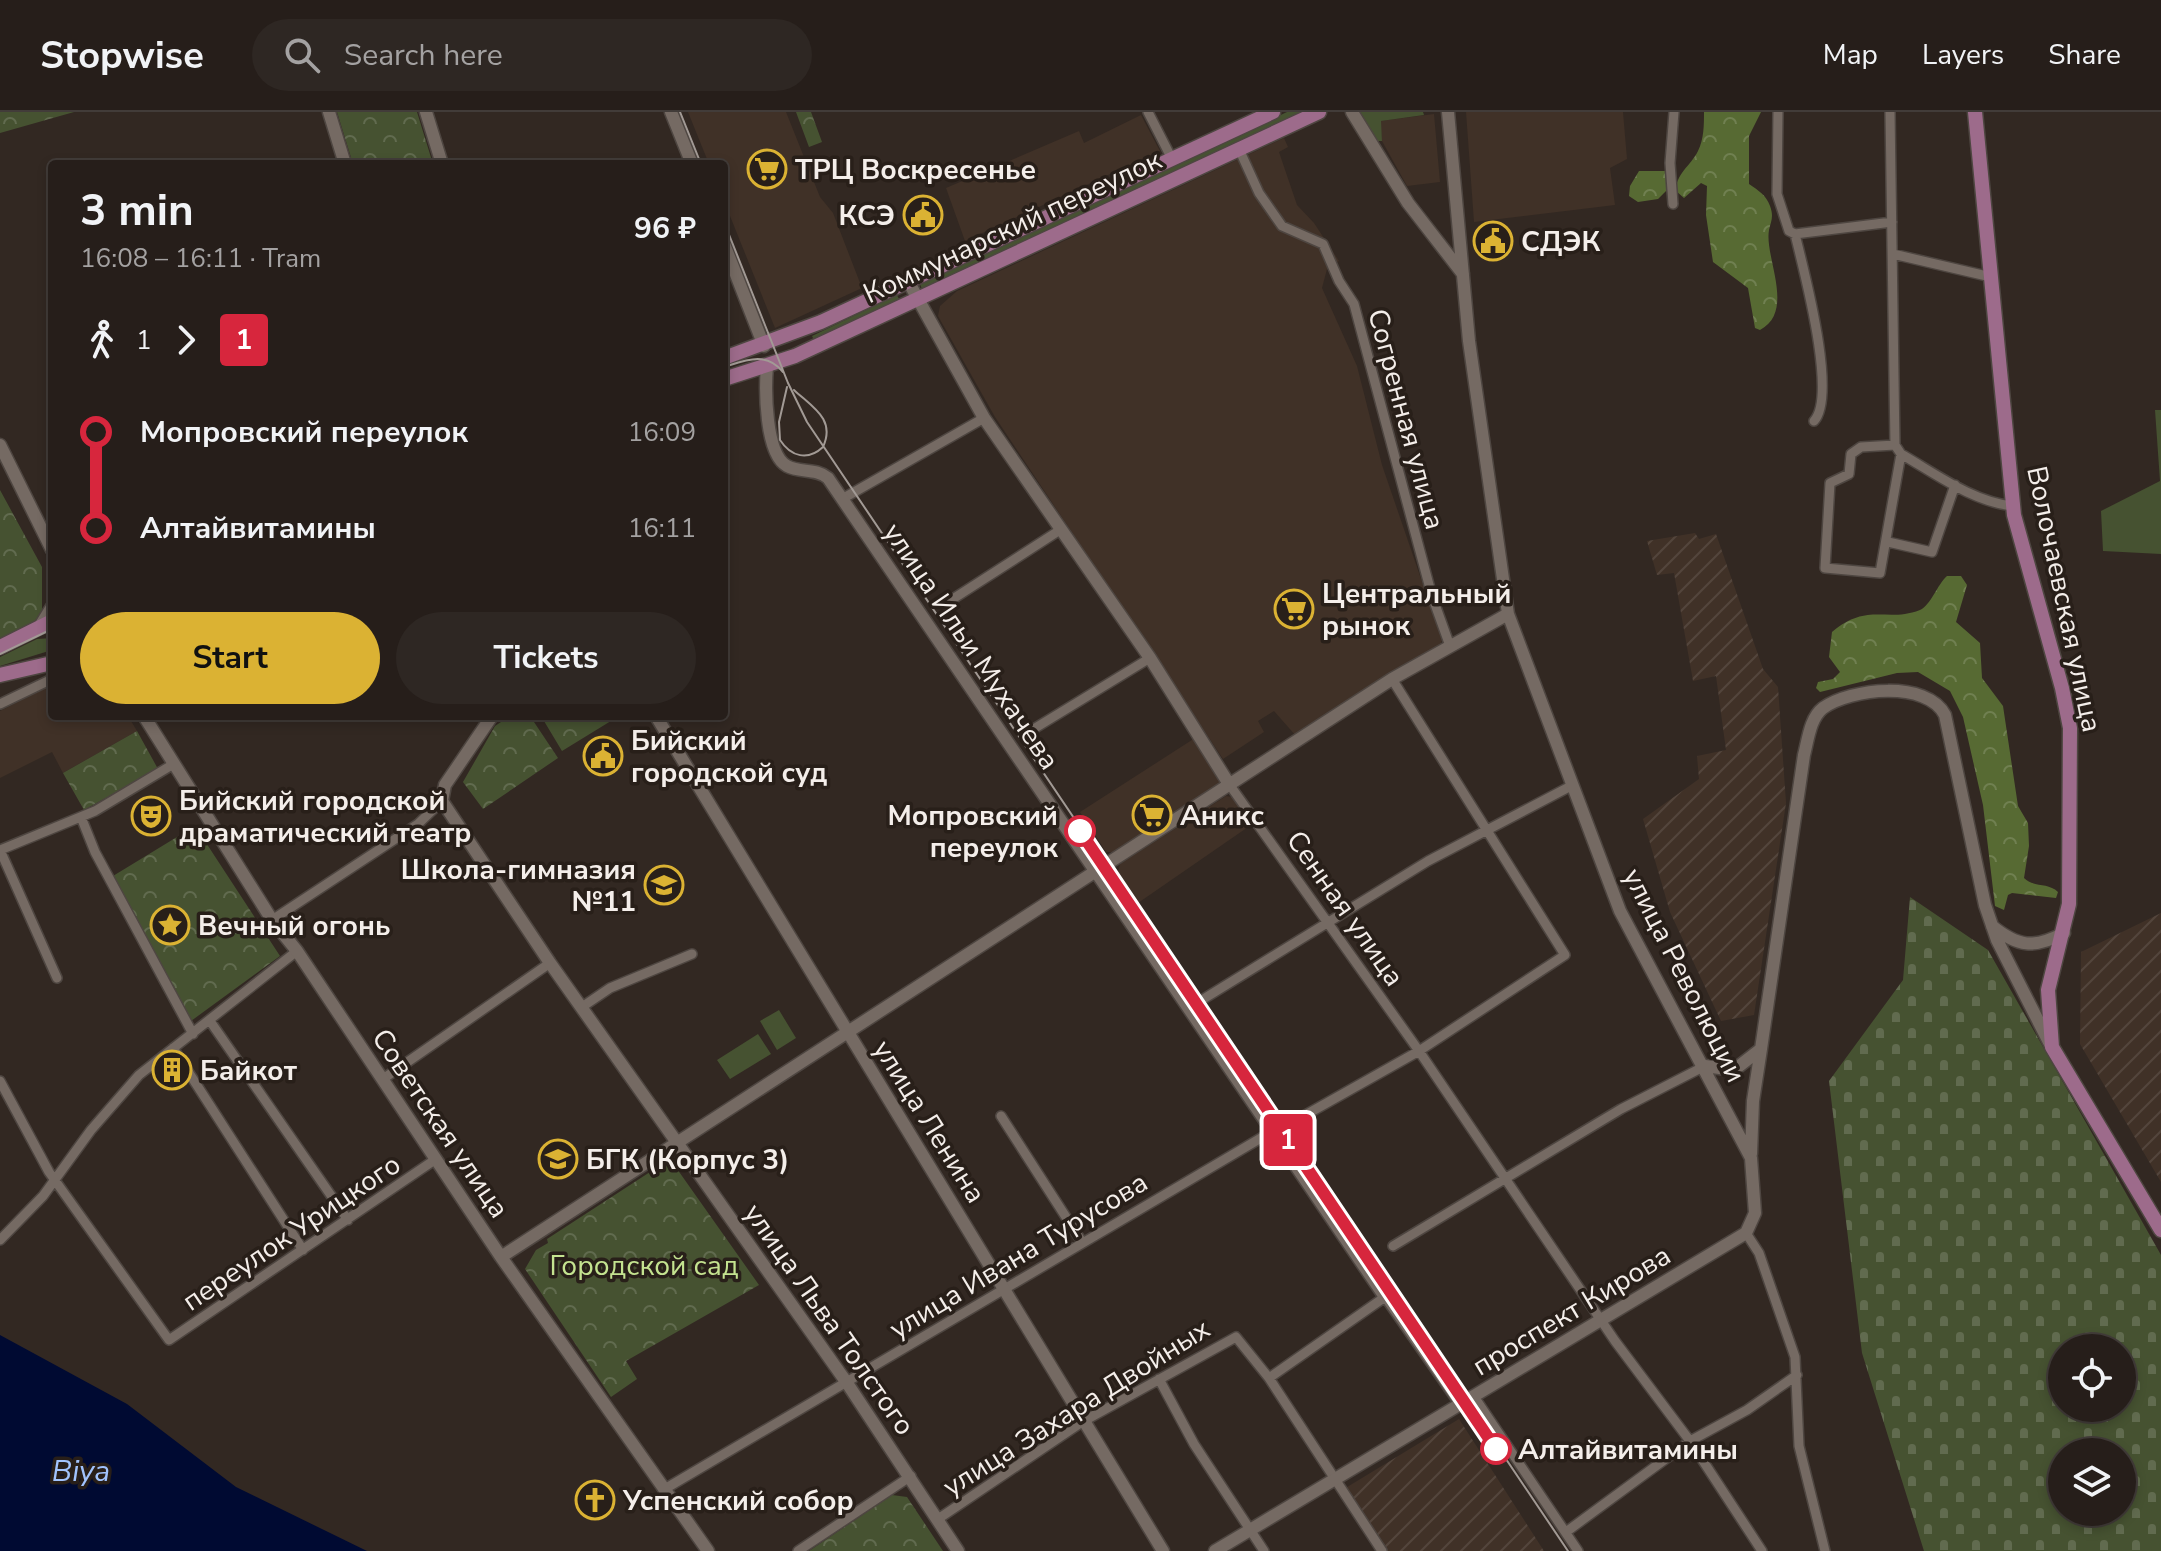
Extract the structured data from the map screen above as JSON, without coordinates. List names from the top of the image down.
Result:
{
  "streets": {
    "main road": ["Коммунарский переулок", "Волочаевская улица"],
    "street": [
      "Согренная улица",
      "улица Ильи Мухачева",
      "Сенная улица",
      "улица Революции",
      "улица Ленина",
      "Советская улица",
      "переулок Урицкого",
      "улица Ивана Турусова",
      "проспект Кирова",
      "улица Льва Толстого",
      "улица Захара Двойных"
    ]
  },
  "crossings": [
    ["Коммунарский переулок", "Согренная улица"],
    ["Коммунарский переулок", "улица Ильи Мухачева"],
    ["Коммунарский переулок", "Сенная улица"],
    ["улица Ильи Мухачева", "улица Ивана Турусова"],
    ["Сенная улица", "проспект Кирова"],
    ["улица Революции", "проспект Кирова"],
    ["улица Ленина", "улица Ивана Турусова"],
    ["улица Ленина", "улица Захара Двойных"],
    ["Советская улица", "переулок Урицкого"],
    ["Советская улица", "улица Ивана Турусова"],
    ["улица Ивана Турусова", "улица Льва Толстого"],
    ["улица Льва Толстого", "улица Захара Двойных"]
  ],
  "water": ["Biya"],
  "parks": ["Городской сад"],
  "places": {
    "supermarket": ["ТРЦ Воскресенье", "Центральный рынок", "Аникс"],
    "public building": ["КСЭ", "СДЭК", "Бийский городской суд"],
    "theatre": ["Бийский городской драматический театр"],
    "other": ["Мопровский переулок", "Алтайвитамины"],
    "school or university": ["Школа-гимназия №11", "БГК (Корпус 3)"],
    "place": ["Вечный огонь"],
    "building": ["Байкот"],
    "church": ["Успенский собор"]
  },
  "lines": ["tram line 1"],
  "page": {
    "header": "Stopwise",
    "search": "Search here",
    "nav": ["Map", "Layers", "Share"],
    "on_map": "1",
    "heading": ["3 min", "16:08 – 16:11 · Tram", "96 ₽"],
    "legs": ["1", "1"],
    "list": [
      {
        "name": "Мопровский переулок",
        "value": "16:09"
      },
      {
        "name": "Алтайвитамины",
        "value": "16:11"
      }
    ],
    "buttons": ["Start", "Tickets"]
  }
}
